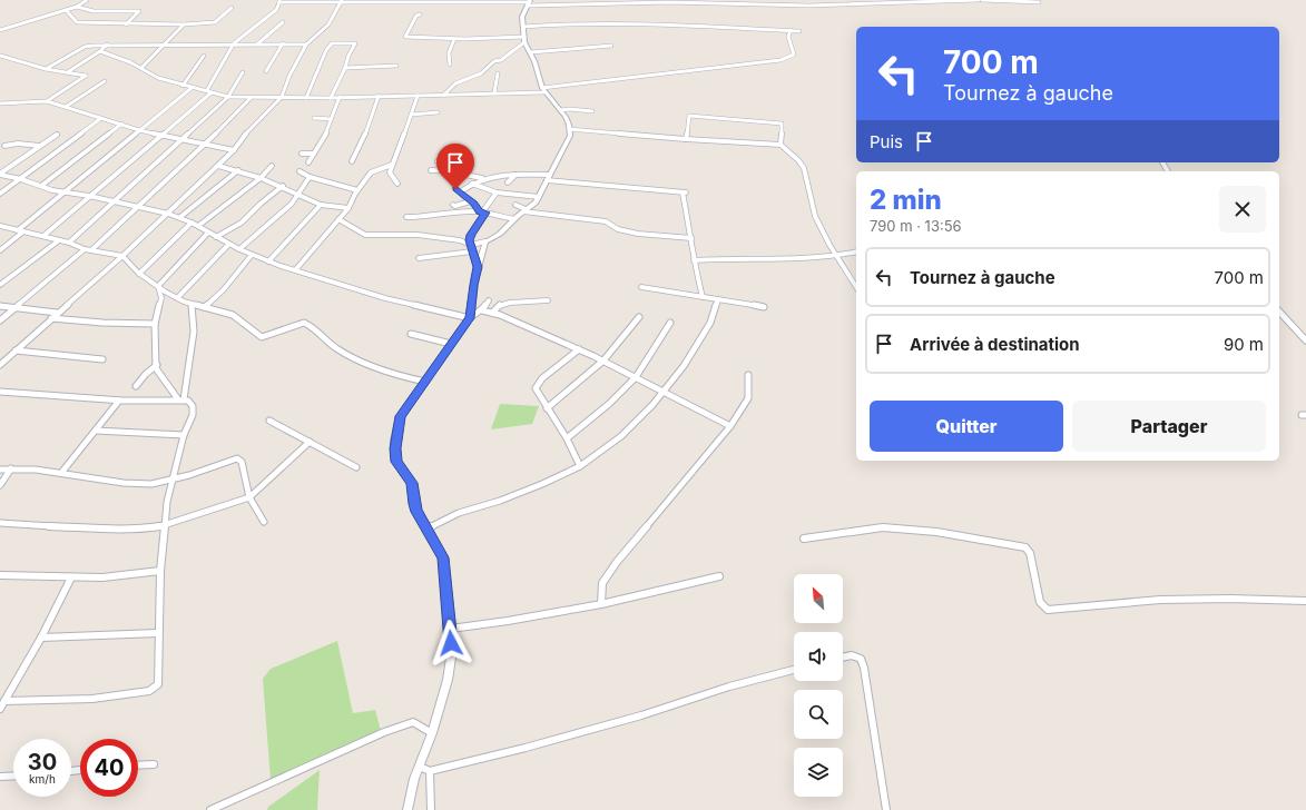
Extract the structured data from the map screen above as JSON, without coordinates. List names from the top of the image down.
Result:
{
  "north": "top left",
  "page": {
    "turn": ["700 m", "Tournez à gauche"],
    "then": "Puis",
    "heading": ["2 min", "790 m · 13:56"],
    "list": [
      {
        "name": "Tournez à gauche",
        "value": "700 m"
      },
      {
        "name": "Arrivée à destination",
        "value": "90 m"
      }
    ],
    "buttons": ["Quitter", "Partager"],
    "speed": "30 km/h",
    "limit": "40"
  }
}
